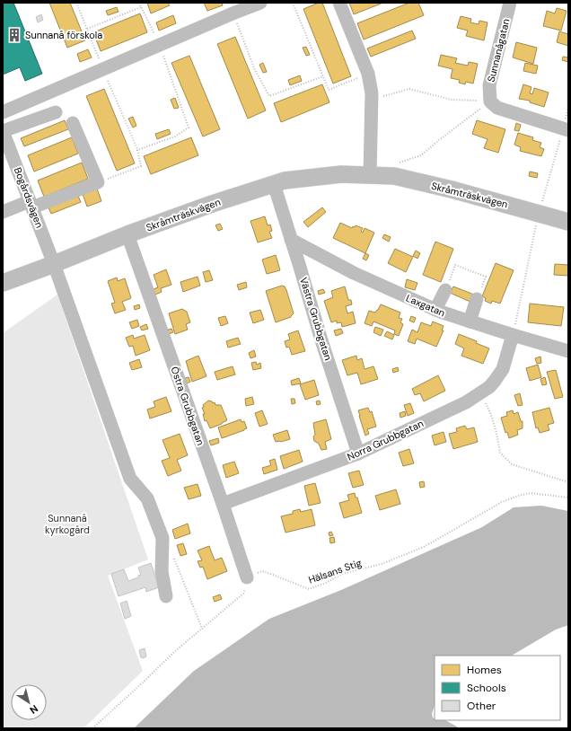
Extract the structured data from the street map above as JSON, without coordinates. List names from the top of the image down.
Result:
{
  "streets": {
    "main road": ["Skråmträskvägen"],
    "street": [
      "Sunnanågatan",
      "Bogårdsvägen",
      "Laxgatan",
      "Västra Grubbgatan",
      "Östra Grubbgatan",
      "Norra Grubbgatan"
    ],
    "path": ["Hälsans Stig"]
  },
  "crossings": [
    ["Skråmträskvägen", "Bogårdsvägen"],
    ["Skråmträskvägen", "Västra Grubbgatan"],
    ["Skråmträskvägen", "Östra Grubbgatan"],
    ["Laxgatan", "Västra Grubbgatan"],
    ["Laxgatan", "Norra Grubbgatan"],
    ["Västra Grubbgatan", "Norra Grubbgatan"],
    ["Östra Grubbgatan", "Norra Grubbgatan"],
    ["Östra Grubbgatan", "Hälsans Stig"]
  ],
  "parks": ["Sunnanå kyrkogård"],
  "places": {
    "building": ["Sunnanå förskola"]
  },
  "legend": ["Homes", "Schools", "Other"],
  "north": "bottom right"
}
